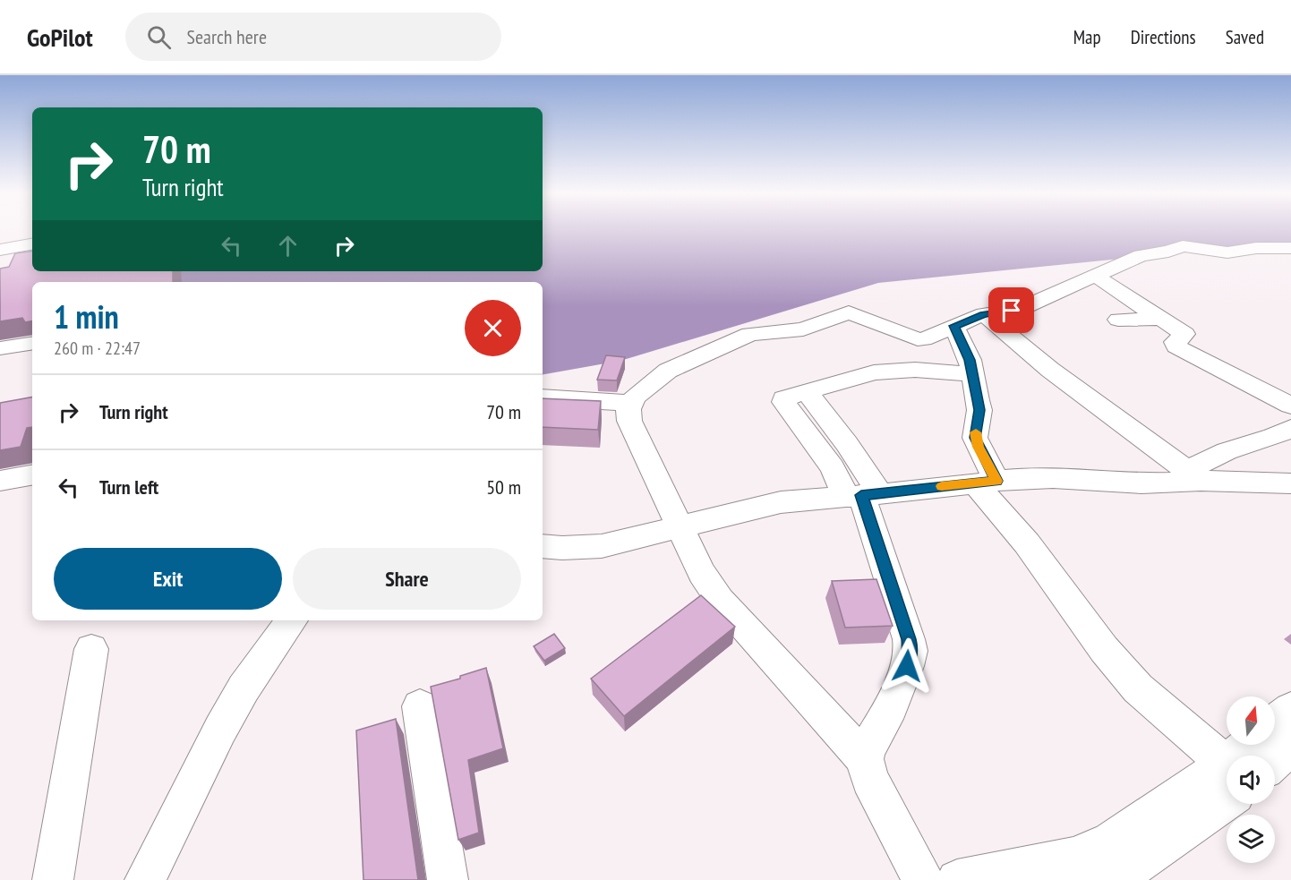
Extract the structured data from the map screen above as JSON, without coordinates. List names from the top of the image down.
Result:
{
  "north": "top",
  "page": {
    "header": "GoPilot",
    "search": "Search here",
    "nav": ["Map", "Directions", "Saved"],
    "turn": ["70 m", "Turn right"],
    "heading": ["1 min", "260 m · 22:47"],
    "list": [
      {
        "name": "Turn right",
        "value": "70 m"
      },
      {
        "name": "Turn left",
        "value": "50 m"
      }
    ],
    "buttons": ["Exit", "Share"]
  }
}
